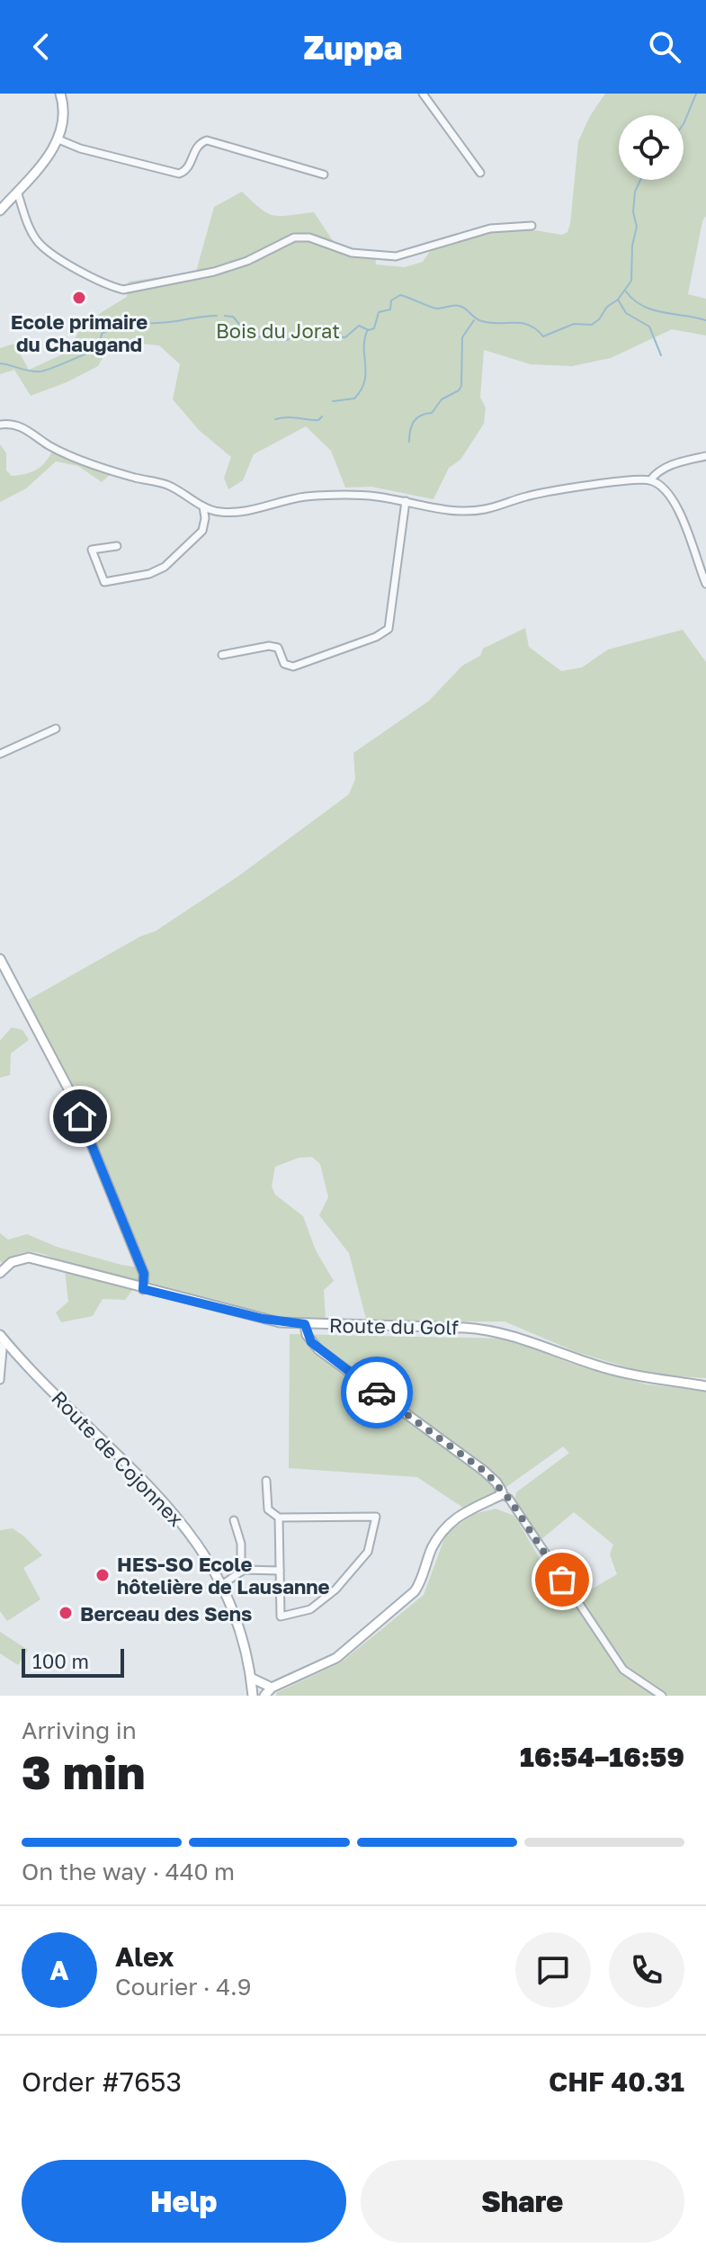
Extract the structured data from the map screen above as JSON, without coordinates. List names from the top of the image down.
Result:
{
  "streets": {
    "street": ["Route du Golf", "Route de Cojonnex"]
  },
  "parks": ["Bois du Jorat"],
  "places": ["Ecole primaire du Chaugand", "HES-SO Ecole hôtelière de Lausanne", "Berceau des Sens"],
  "scale_bar": "100 m",
  "page": {
    "header": "Zuppa",
    "scale": "100 m",
    "heading": ["3 min", "Arriving in", "16:54–16:59"],
    "panel": [
      "Alex",
      "Courier · 4.9",
      "Order #7653",
      "CHF 40.31"
    ],
    "bar": "On the way · 440 m",
    "round": "A",
    "buttons": ["Help", "Share"]
  }
}
